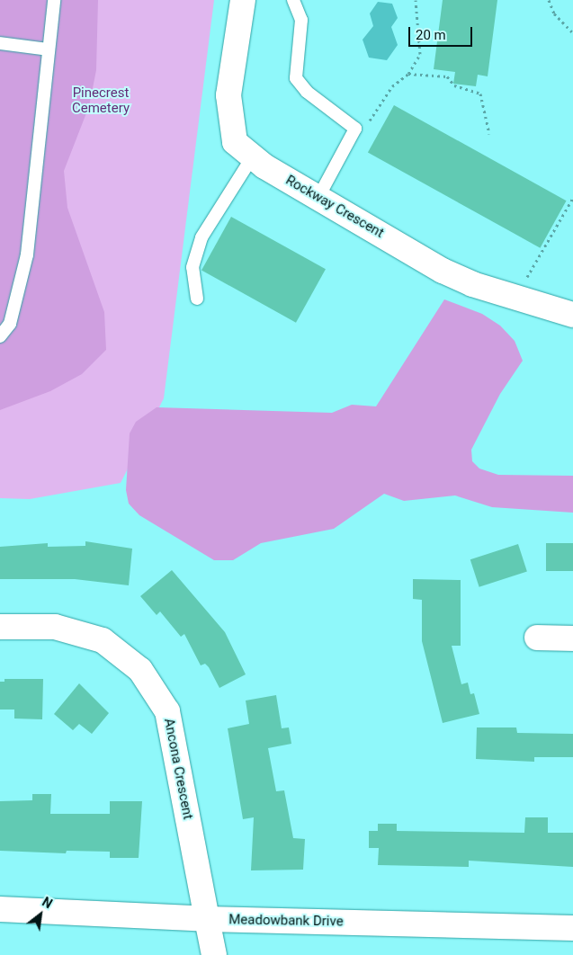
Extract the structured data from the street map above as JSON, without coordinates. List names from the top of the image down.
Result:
{
  "streets": {
    "street": ["Rockway Crescent", "Ancona Crescent", "Meadowbank Drive"]
  },
  "crossings": [
    ["Ancona Crescent", "Meadowbank Drive"]
  ],
  "parks": ["Pinecrest Cemetery"],
  "scale_bar": "20 m",
  "north": "top right"
}
